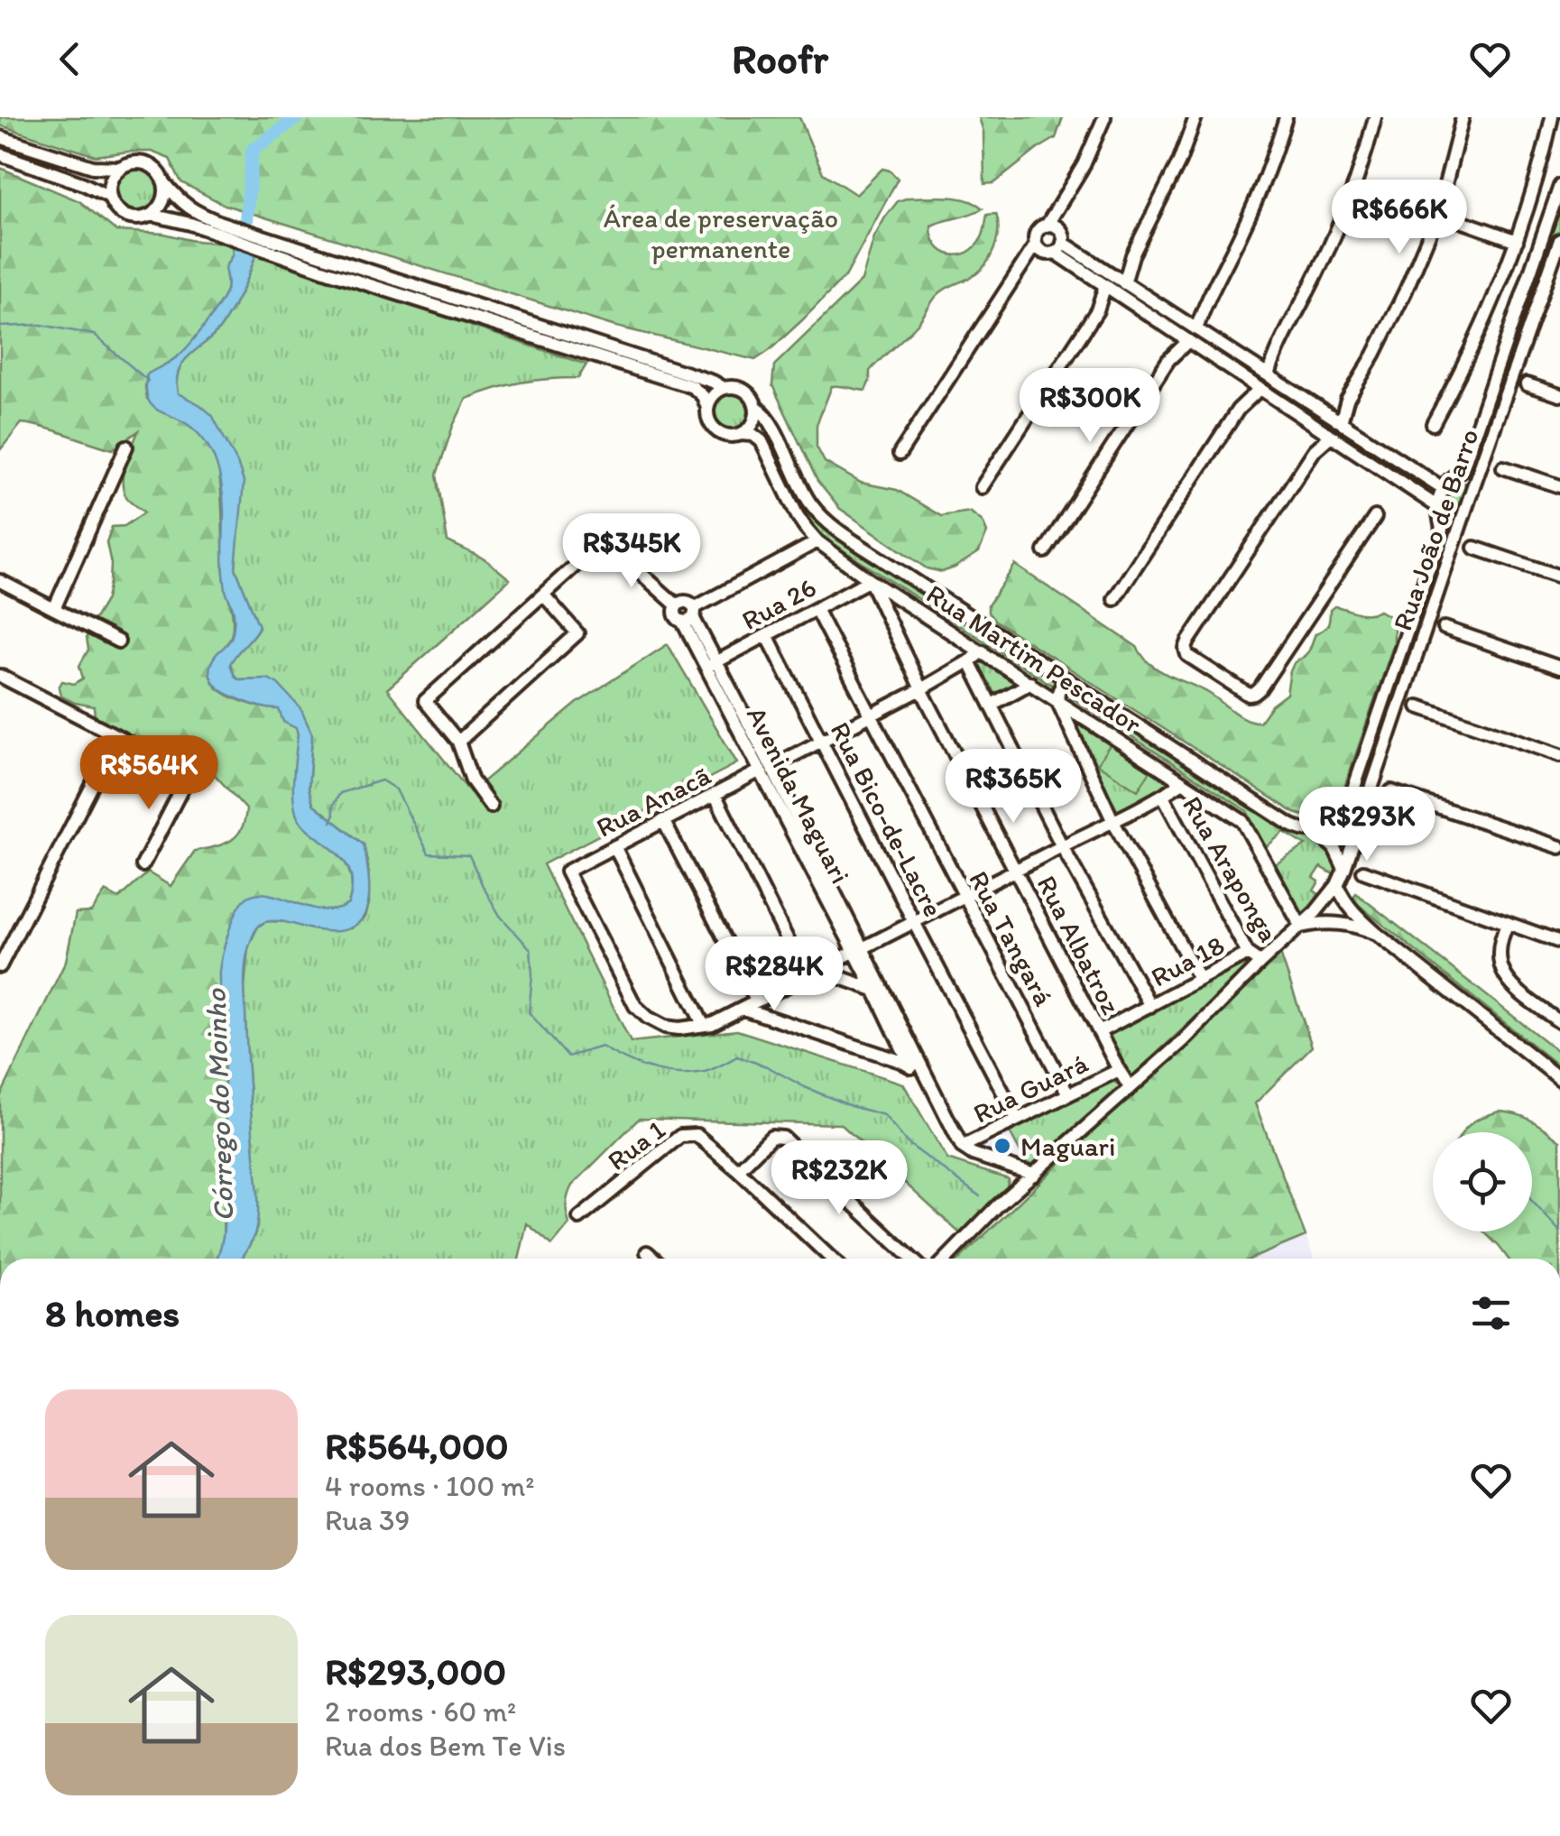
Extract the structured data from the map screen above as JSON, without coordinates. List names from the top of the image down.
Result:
{
  "streets": {
    "street": [
      "Rua João de Barro",
      "Rua 26",
      "Rua Martim Pescador",
      "Avenida Maguari",
      "Rua Anacã",
      "Rua Bico-de-Lacre",
      "Rua Araponga",
      "Rua Tangará",
      "Rua Albatroz",
      "Rua 18",
      "Rua Guará",
      "Rua 1"
    ]
  },
  "crossings": [
    ["Rua João de Barro", "Rua Martim Pescador"],
    ["Rua João de Barro", "Rua Araponga"],
    ["Rua João de Barro", "Rua Albatroz"],
    ["Rua 26", "Rua Martim Pescador"],
    ["Rua 26", "Avenida Maguari"],
    ["Rua 26", "Rua Bico-de-Lacre"],
    ["Rua 26", "Rua Tangará"],
    ["Rua 26", "Rua Albatroz"],
    ["Rua Martim Pescador", "Rua Anacã"],
    ["Rua Martim Pescador", "Rua Albatroz"],
    ["Avenida Maguari", "Rua Anacã"],
    ["Avenida Maguari", "Rua Guará"],
    ["Rua Anacã", "Rua Bico-de-Lacre"],
    ["Rua Anacã", "Rua Tangará"],
    ["Rua Anacã", "Rua Albatroz"],
    ["Rua Bico-de-Lacre", "Rua Guará"],
    ["Rua Araponga", "Rua 18"],
    ["Rua Tangará", "Rua Guará"],
    ["Rua Albatroz", "Rua 18"],
    ["Rua Albatroz", "Rua Guará"]
  ],
  "water": ["Córrego do Moinho"],
  "parks": ["Área de preservação permanente"],
  "places": ["Maguari"],
  "page": {
    "header": "Roofr",
    "price": [
      "R$666K",
      "R$300K",
      "R$345K",
      "R$564K",
      "R$365K",
      "R$293K",
      "R$284K",
      "R$232K"
    ],
    "heading": "8 homes",
    "list": [
      {
        "name": "R$564,000",
        "note": "4 rooms · 100 m² · Rua 39"
      },
      {
        "name": "R$293,000",
        "note": "2 rooms · 60 m² · Rua dos Bem Te Vis"
      }
    ]
  }
}
